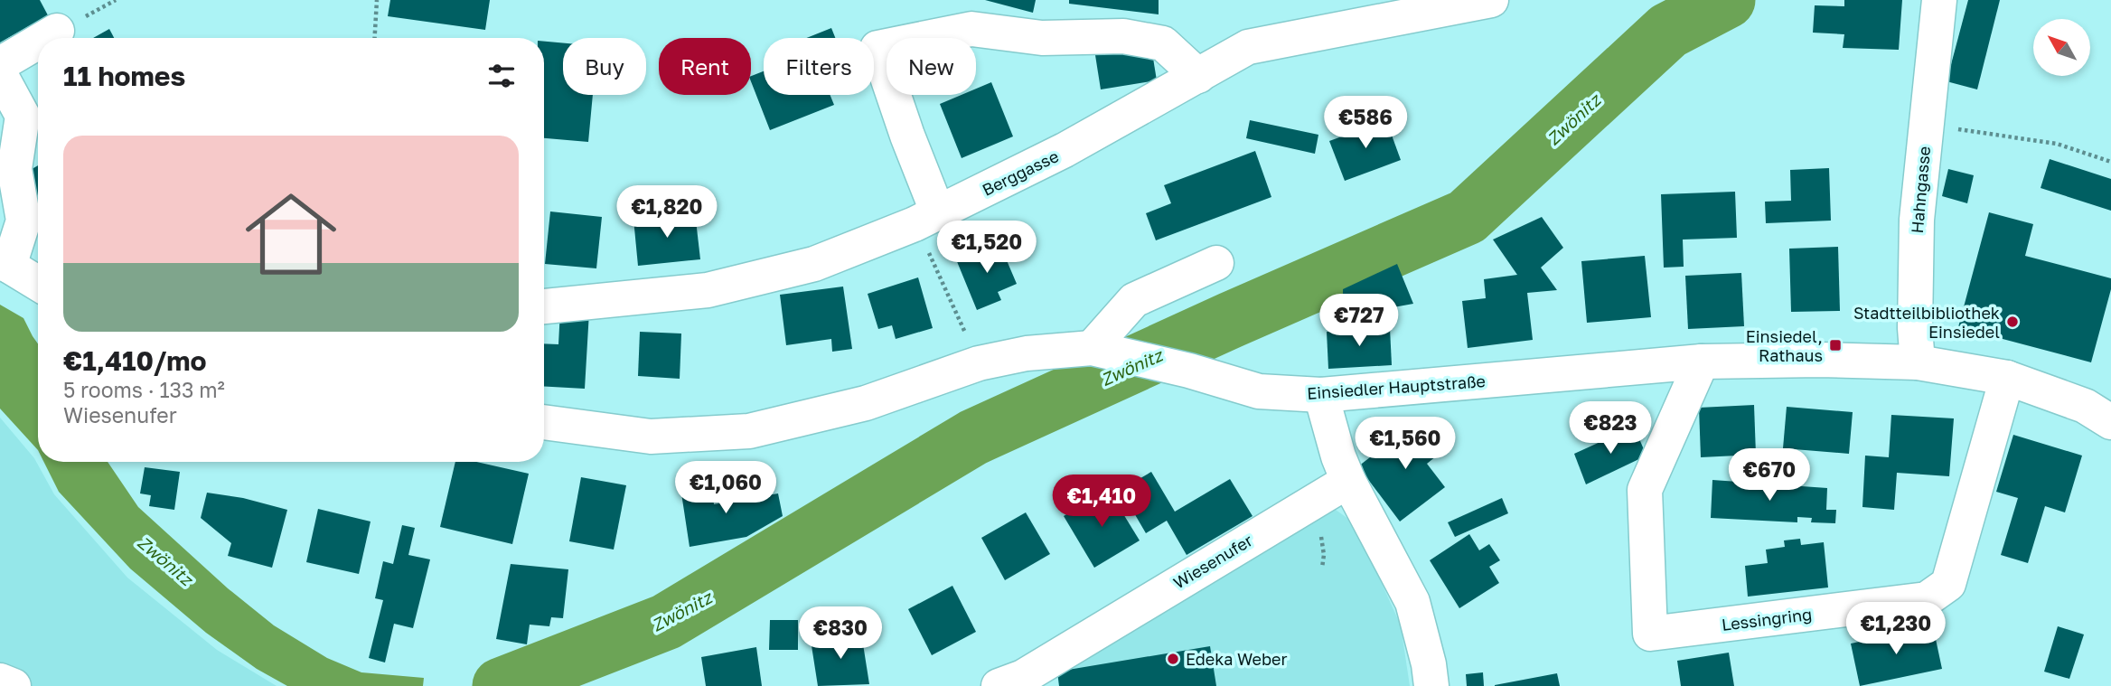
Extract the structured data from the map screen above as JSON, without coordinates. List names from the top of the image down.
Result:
{
  "streets": {
    "street": [
      "Berggasse",
      "Hahngasse",
      "Einsiedler Hauptstraße",
      "Wiesenufer",
      "Lessingring"
    ]
  },
  "crossings": [
    ["Hahngasse", "Einsiedler Hauptstraße"],
    ["Einsiedler Hauptstraße", "Lessingring"]
  ],
  "water": ["Zwönitz"],
  "places": {
    "other": ["Stadtteilbibliothek Einsiedel", "Edeka Weber"],
    "transit": ["Einsiedel, Rathaus"]
  },
  "north": "top left",
  "page": {
    "chip": [
      "Buy",
      "Rent",
      "Filters",
      "New"
    ],
    "heading": "11 homes",
    "price": [
      "€586",
      "€1,820",
      "€1,520",
      "€727",
      "€823",
      "€1,560",
      "€670",
      "€1,060",
      "€1,410",
      "€1,230",
      "€830"
    ],
    "list": [
      {
        "name": "€1,410/mo",
        "note": "5 rooms · 133 m² · Wiesenufer"
      }
    ]
  }
}
